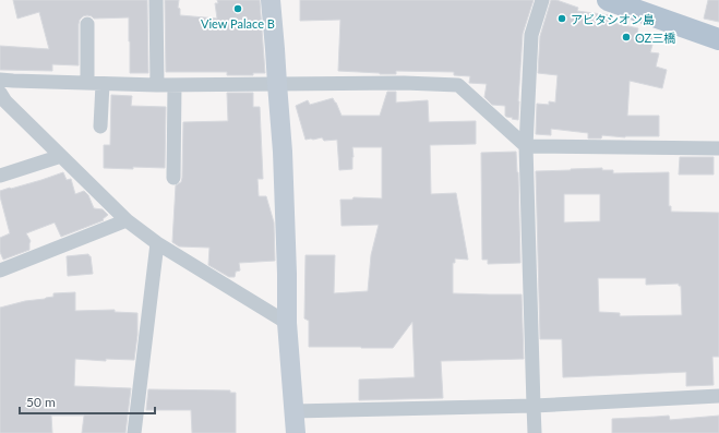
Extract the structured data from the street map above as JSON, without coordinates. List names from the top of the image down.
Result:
{
  "places": ["View Palace B", "アビタシオン島", "OZ三橋"],
  "scale_bar": "50 m"
}
